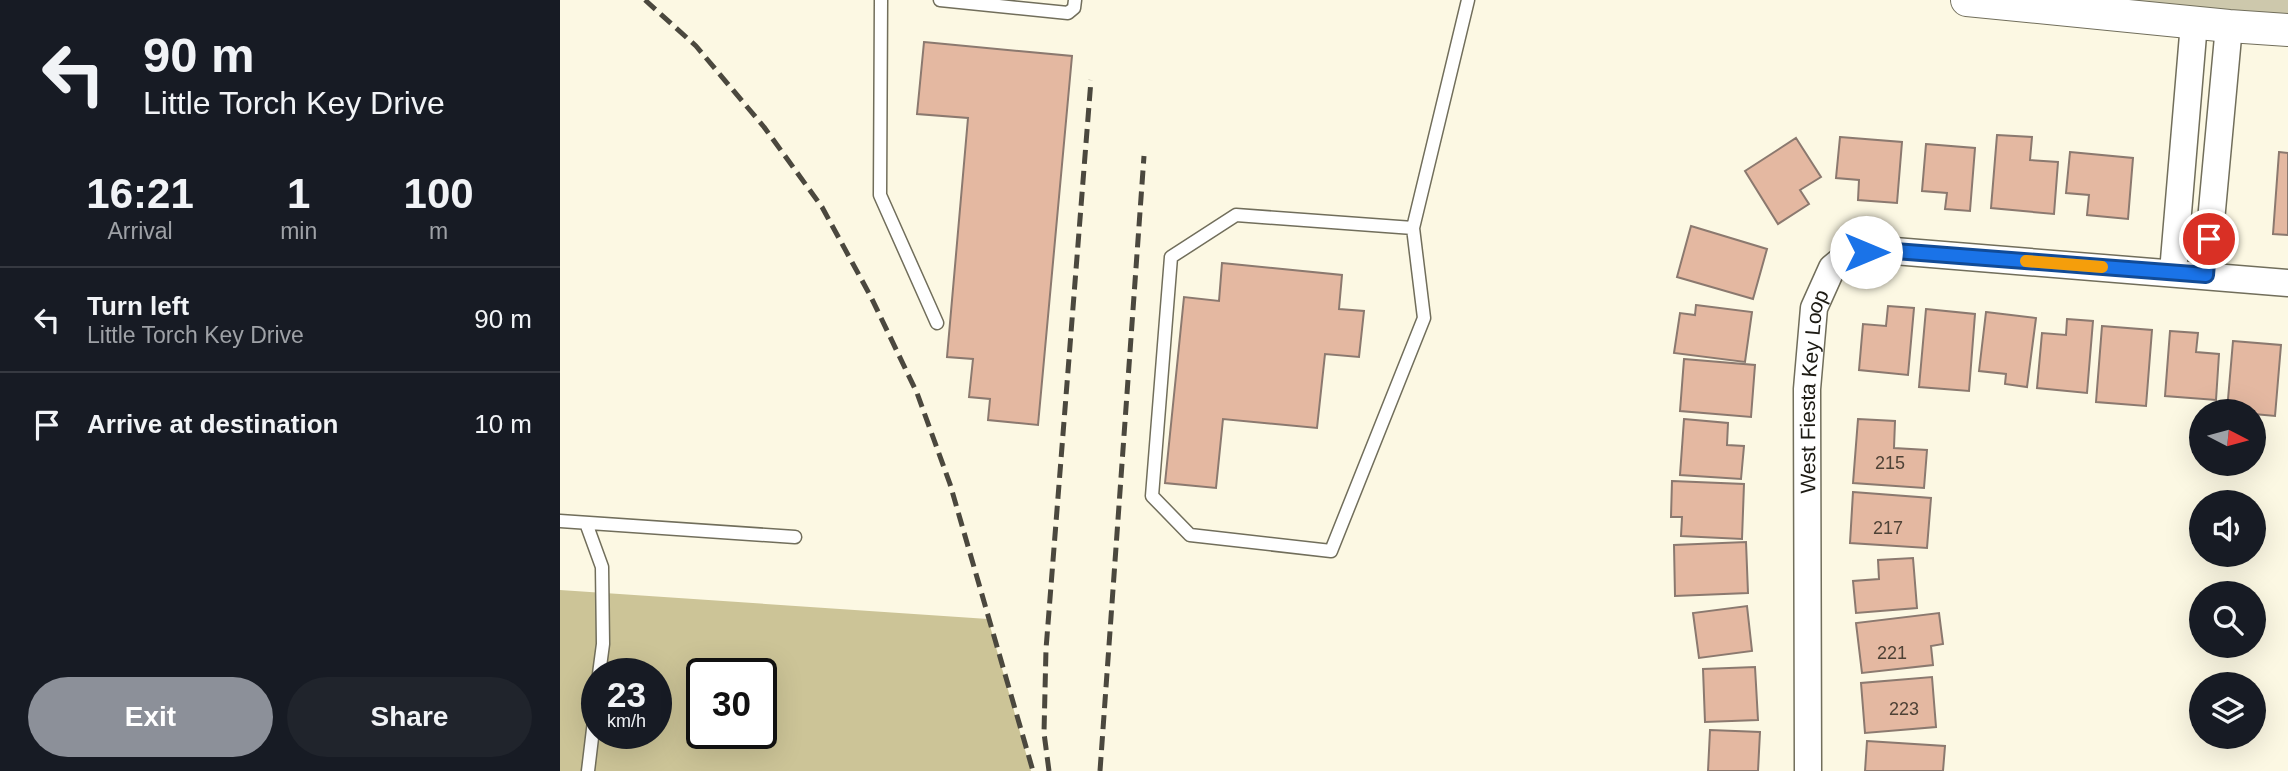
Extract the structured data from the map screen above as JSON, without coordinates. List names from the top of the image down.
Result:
{
  "streets": {
    "street": ["West Fiesta Key Loop"]
  },
  "house_numbers": [
    "215",
    "217",
    "221",
    "223"
  ],
  "north": "right",
  "page": {
    "turn": ["90 m", "Little Torch Key Drive"],
    "eta": [
      "16:21",
      "Arrival",
      "1",
      "min",
      "100",
      "m"
    ],
    "list": [
      {
        "name": "Turn left",
        "note": "Little Torch Key Drive",
        "value": "90 m"
      },
      {
        "name": "Arrive at destination",
        "value": "10 m"
      }
    ],
    "speed": "23 km/h",
    "limit": "30",
    "buttons": ["Exit", "Share"]
  }
}
